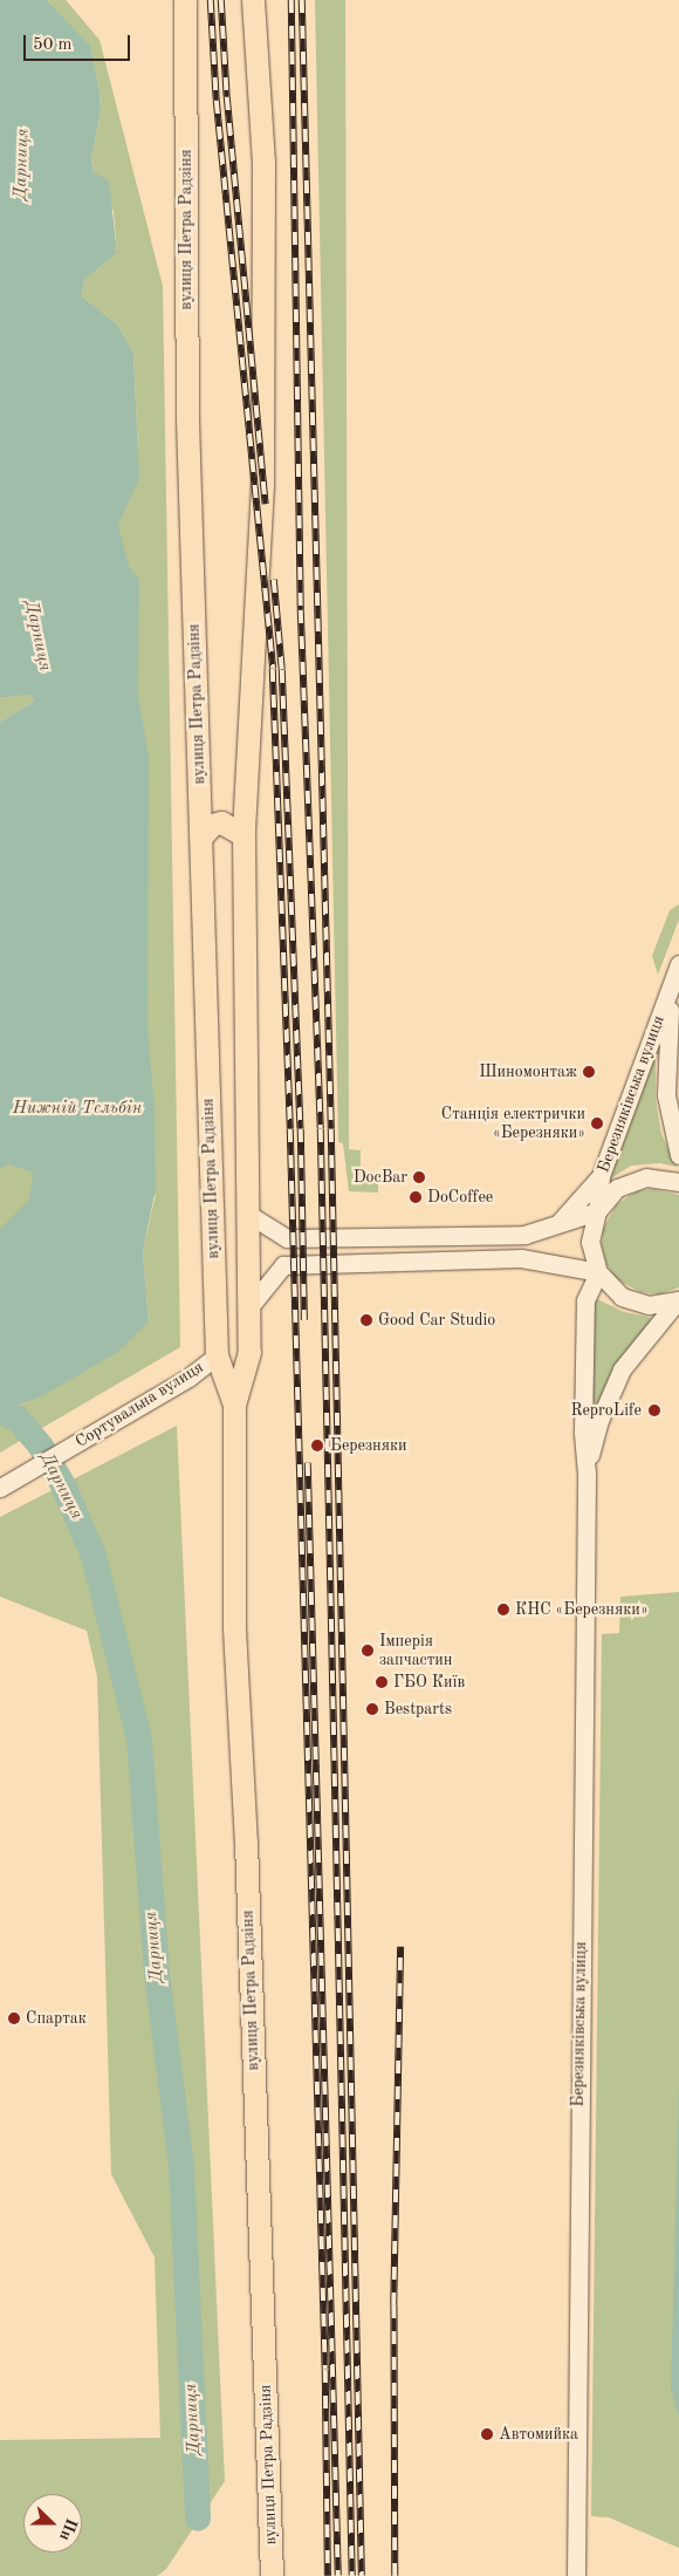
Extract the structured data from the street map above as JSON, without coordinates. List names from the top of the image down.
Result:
{
  "streets": {
    "main road": ["вулиця Петра Радзіня"],
    "street": ["Березняківська вулиця", "Сортувальна вулиця"]
  },
  "crossings": [
    ["вулиця Петра Радзіня", "Сортувальна вулиця"]
  ],
  "water": ["Дарниця", "Нижній Тельбін"],
  "places": [
    "Шиномонтаж",
    "Станція електрички «Березняки»",
    "DocBar",
    "DoCoffee",
    "Good Car Studio",
    "ReproLife",
    "Березняки",
    "КНС «Березняки»",
    "Імперія запчастин",
    "ГБО Київ",
    "Bestparts",
    "Спартак",
    "Автомийка"
  ],
  "scale_bar": "50 m",
  "north": "right"
}
